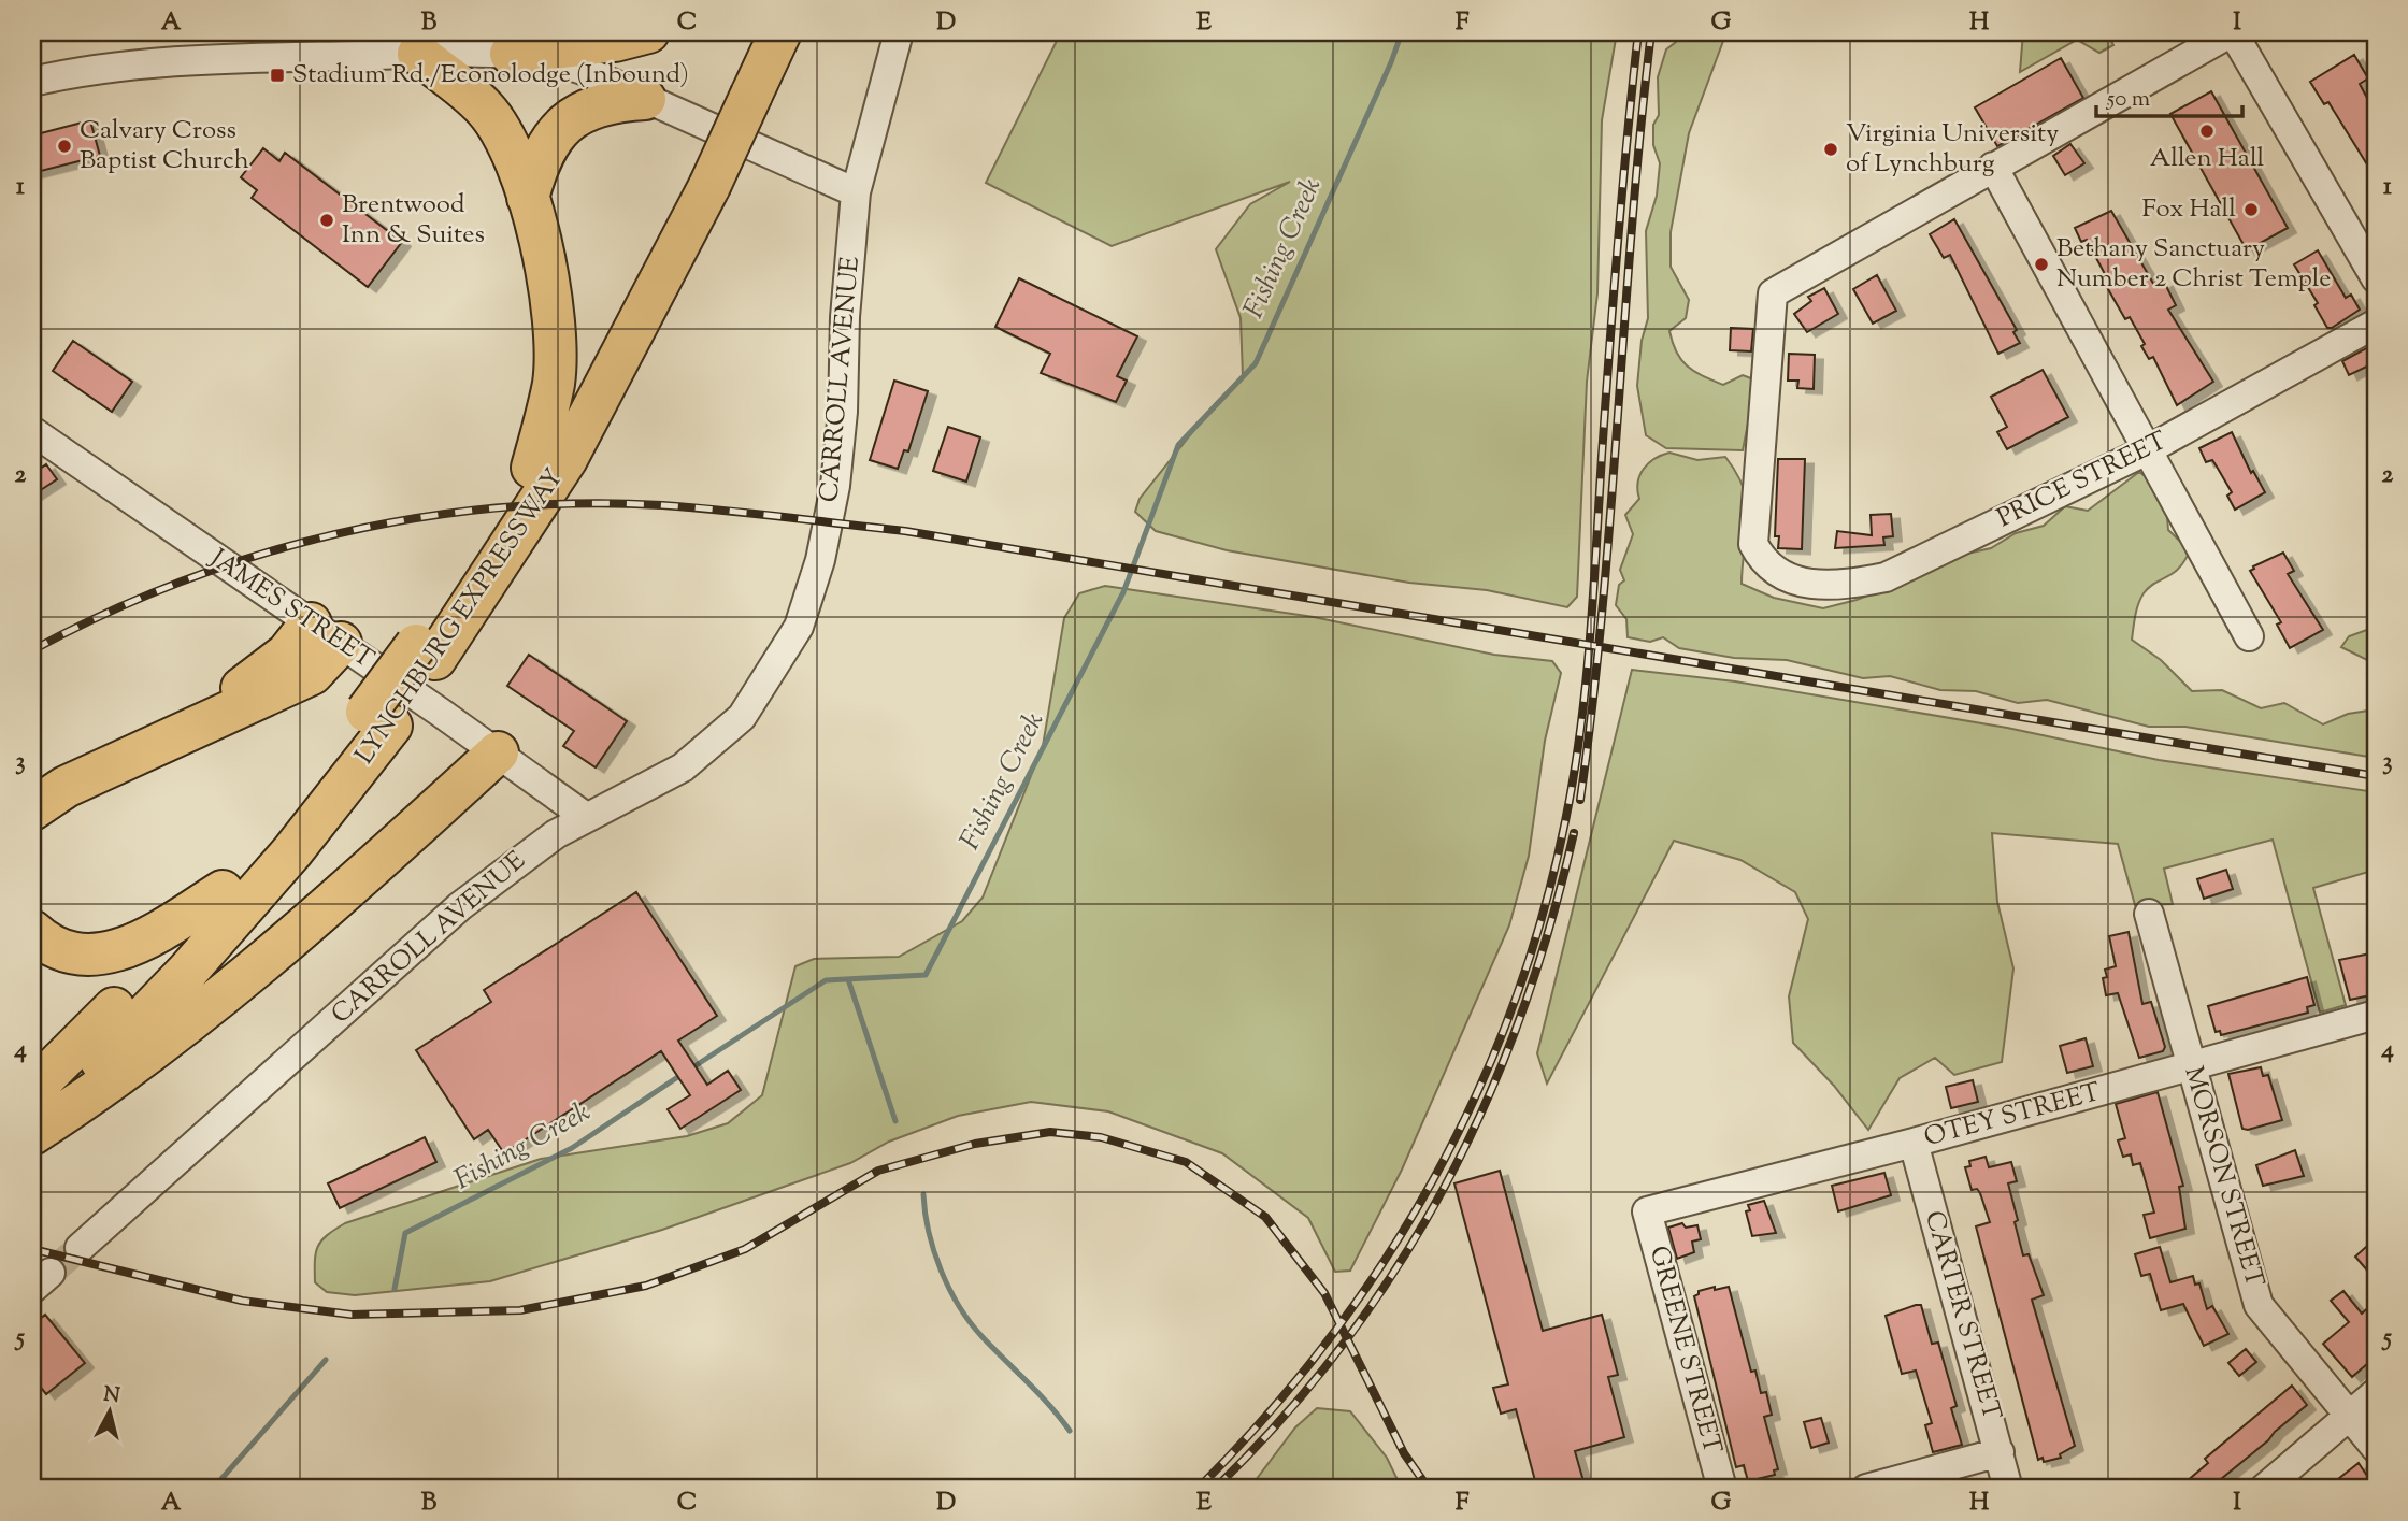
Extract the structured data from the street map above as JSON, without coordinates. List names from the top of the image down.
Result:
{
  "streets": {
    "highway": ["LYNCHBURG EXPRESSWAY"],
    "street": [
      "CARROLL AVENUE",
      "PRICE STREET",
      "JAMES STREET",
      "OTEY STREET",
      "MORSON STREET",
      "CARTER STREET",
      "GREENE STREET"
    ]
  },
  "crossings": [
    ["CARROLL AVENUE", "JAMES STREET"],
    ["OTEY STREET", "MORSON STREET"],
    ["OTEY STREET", "CARTER STREET"],
    ["OTEY STREET", "GREENE STREET"]
  ],
  "water": ["Fishing Creek"],
  "places": {
    "transit": ["Stadium Rd./Econolodge (Inbound)"],
    "other": [
      "Allen Hall",
      "Calvary Cross Baptist Church",
      "Virginia University of Lynchburg",
      "Fox Hall",
      "Brentwood Inn & Suites",
      "Bethany Sanctuary Number 2 Christ Temple"
    ]
  },
  "scale_bar": "50 m",
  "north": "top",
  "grid": {
    "columns": [
      "A",
      "B",
      "C",
      "D",
      "E",
      "F",
      "G",
      "H",
      "I"
    ],
    "rows": [
      "1",
      "2",
      "3",
      "4",
      "5"
    ]
  }
}
